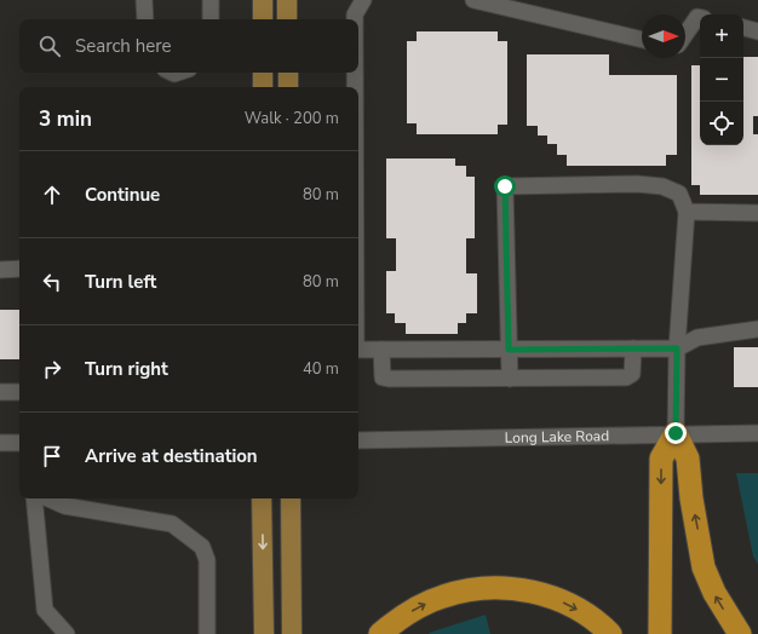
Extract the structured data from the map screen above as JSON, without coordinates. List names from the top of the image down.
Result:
{
  "streets": {
    "street": ["Long Lake Road"]
  },
  "north": "right",
  "page": {
    "map_buttons": ["+", "−"],
    "search": "Search here",
    "heading": ["3 min", "Walk · 200 m"],
    "list": [
      ["Continue", "80 m"],
      ["Turn left", "80 m"],
      ["Turn right", "40 m"],
      "Arrive at destination"
    ]
  }
}
